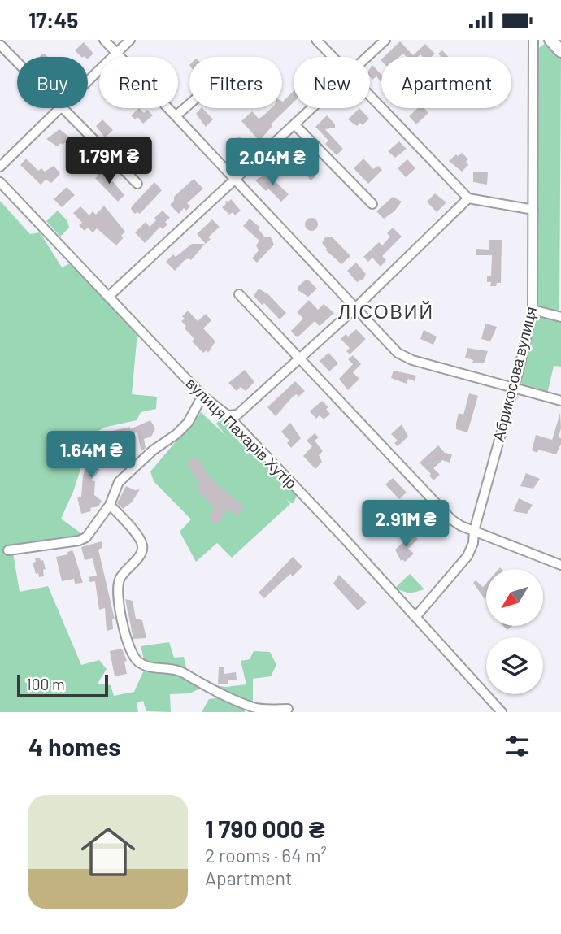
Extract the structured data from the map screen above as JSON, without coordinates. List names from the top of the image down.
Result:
{
  "streets": {
    "street": ["Абрикосова вулиця", "вулиця Пахарів Хутір"]
  },
  "crossings": [
    ["Абрикосова вулиця", "вулиця Пахарів Хутір"]
  ],
  "districts": ["ЛІСОВИЙ"],
  "scale_bar": "100 m",
  "north": "bottom left",
  "page": {
    "status": "17:45",
    "chip": [
      "Buy",
      "Rent",
      "Filters",
      "New",
      "Apartment"
    ],
    "price": [
      "1.79M ₴",
      "2.04M ₴",
      "1.64M ₴",
      "2.91M ₴"
    ],
    "scale": "100 m",
    "heading": "4 homes",
    "list": [
      {
        "name": "1 790 000 ₴",
        "note": "2 rooms · 64 m² · Apartment"
      }
    ]
  }
}
